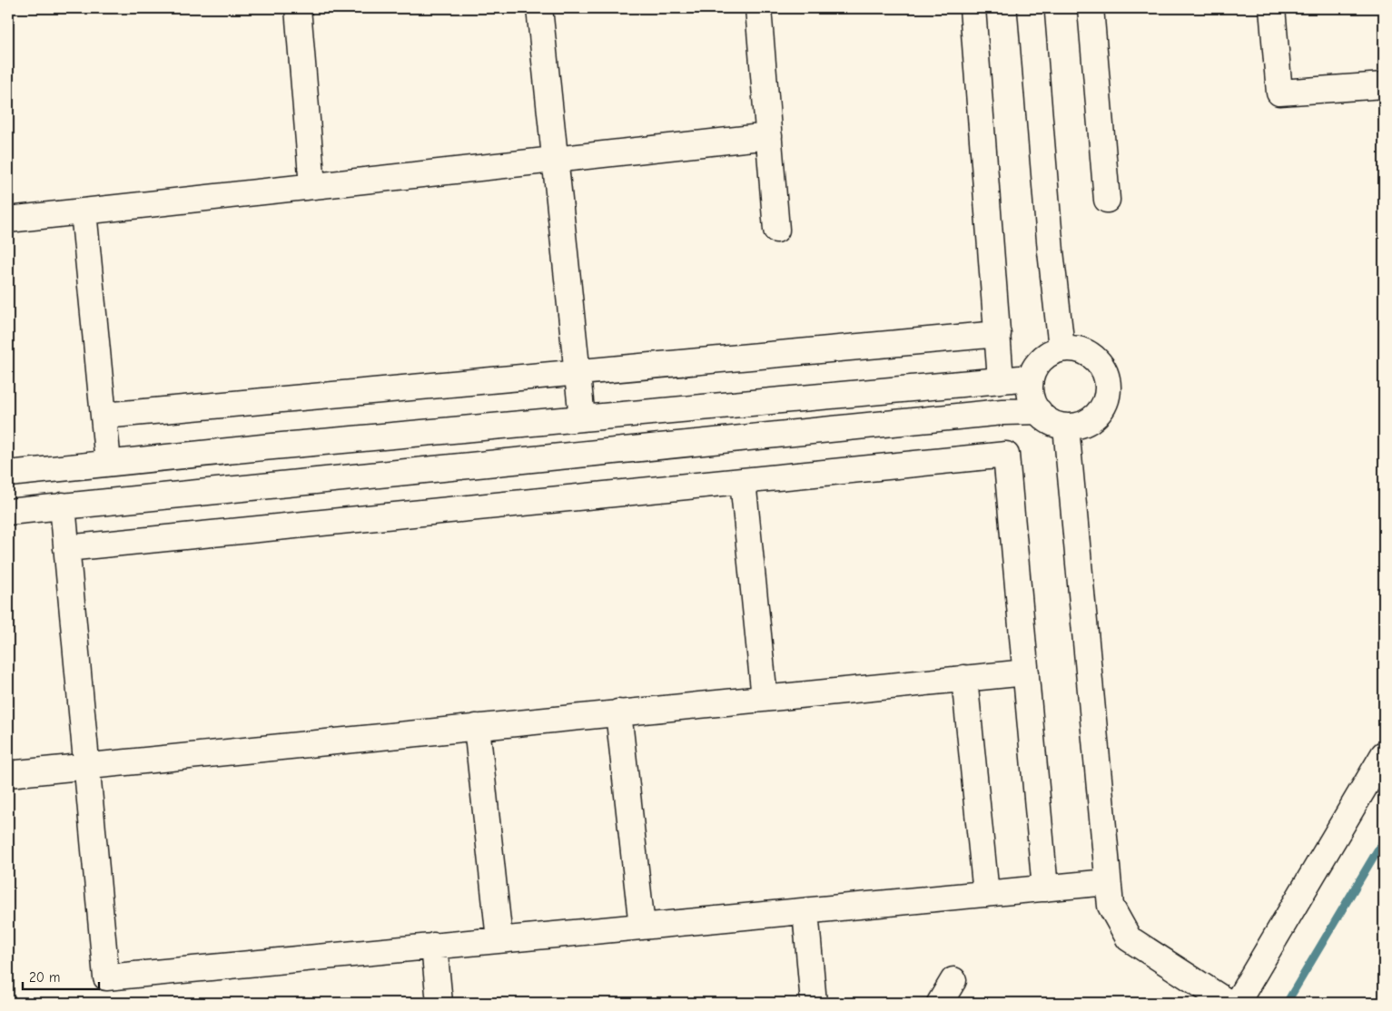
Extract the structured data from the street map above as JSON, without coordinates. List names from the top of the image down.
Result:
{
  "scale_bar": "20 m"
}
